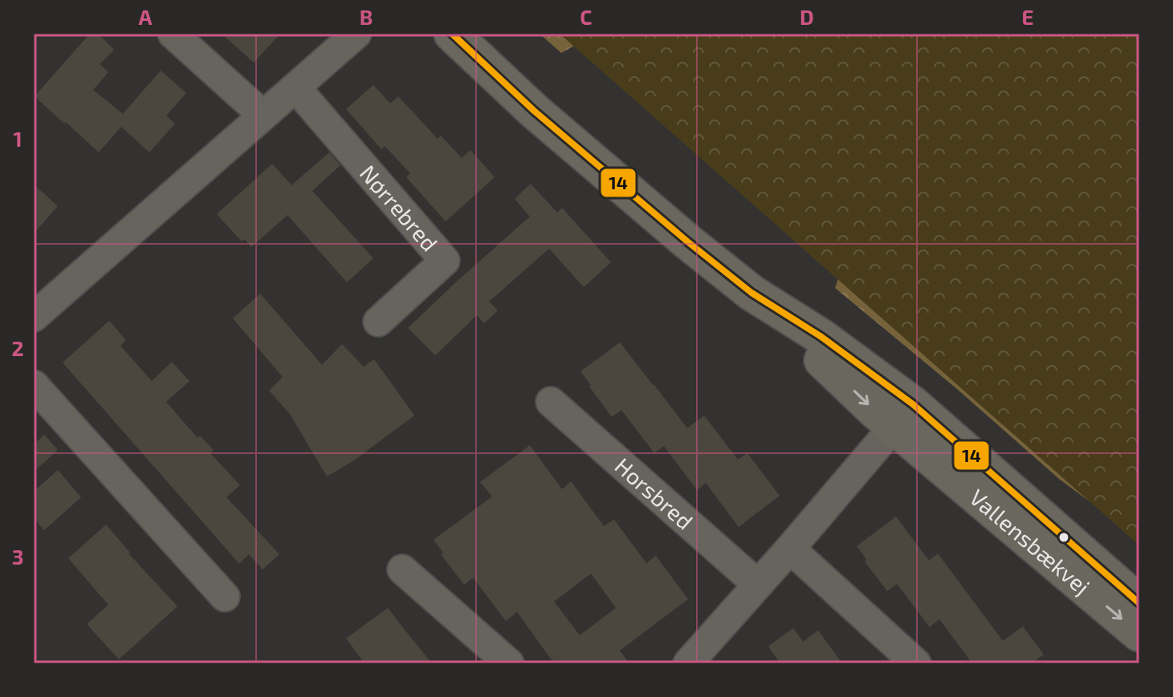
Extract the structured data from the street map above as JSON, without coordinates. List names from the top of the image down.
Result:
{
  "streets": {
    "street": ["Nørrebred", "Horsbred", "Vallensbækvej"]
  },
  "lines": ["transit line 14"],
  "grid": {
    "columns": [
      "A",
      "B",
      "C",
      "D",
      "E"
    ],
    "rows": ["1", "2", "3"]
  }
}
